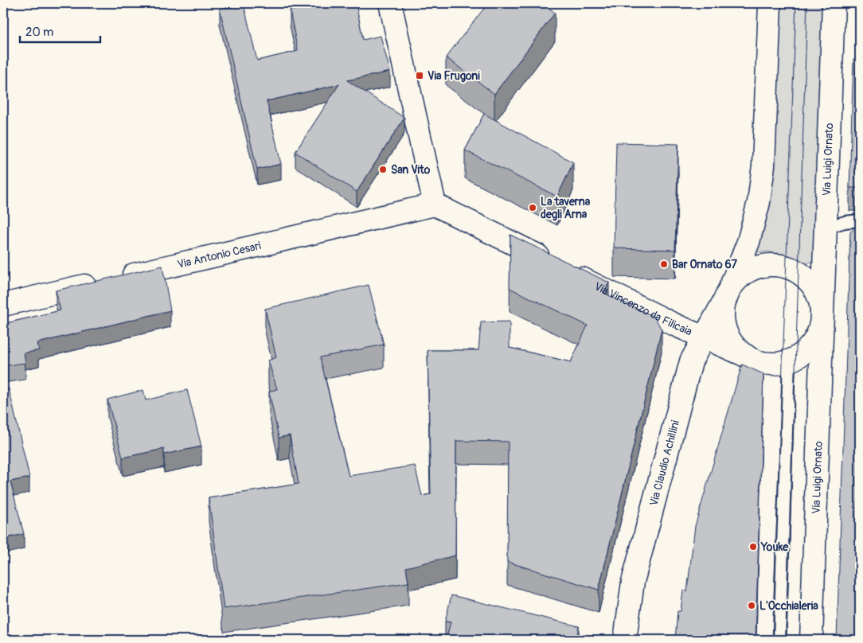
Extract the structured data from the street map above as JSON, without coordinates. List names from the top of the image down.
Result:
{
  "streets": {
    "main road": [
      "Via Luigi Ornato",
      "Via Antonio Cesari",
      "Via Vincenzo da Filicaia",
      "Via Claudio Achillini"
    ]
  },
  "crossings": [
    ["Via Luigi Ornato", "Via Vincenzo da Filicaia"],
    ["Via Luigi Ornato", "Via Claudio Achillini"],
    ["Via Antonio Cesari", "Via Vincenzo da Filicaia"],
    ["Via Vincenzo da Filicaia", "Via Claudio Achillini"]
  ],
  "places": {
    "transit": ["Via Frugoni"],
    "other": [
      "San Vito",
      "La taverna degli Arna",
      "Bar Ornato 67",
      "Youke",
      "L'Occhialeria"
    ]
  },
  "scale_bar": "20 m"
}
